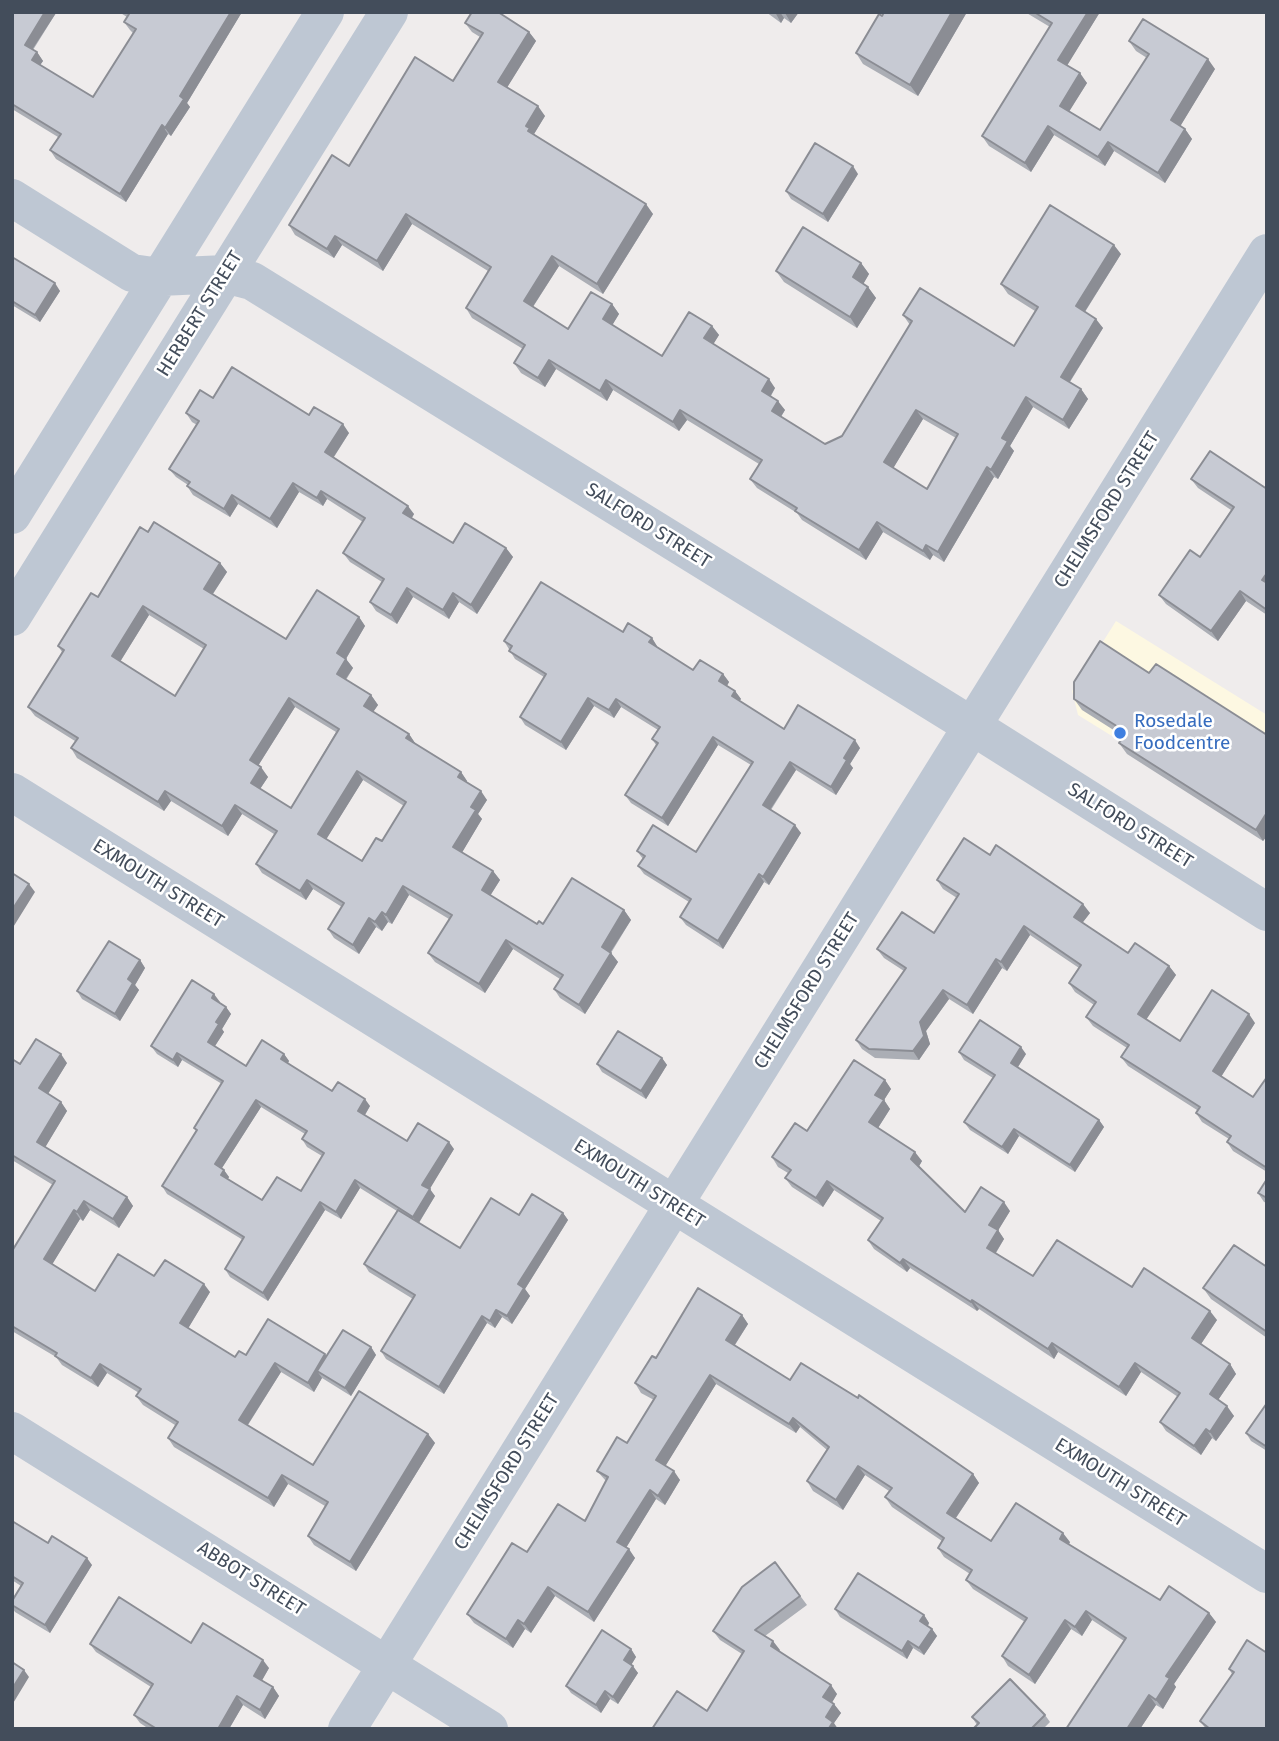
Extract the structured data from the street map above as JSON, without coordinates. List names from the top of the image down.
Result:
{
  "streets": {
    "street": [
      "HERBERT STREET",
      "CHELMSFORD STREET",
      "SALFORD STREET",
      "EXMOUTH STREET",
      "ABBOT STREET"
    ]
  },
  "crossings": [
    ["HERBERT STREET", "SALFORD STREET"],
    ["CHELMSFORD STREET", "SALFORD STREET"],
    ["CHELMSFORD STREET", "EXMOUTH STREET"],
    ["CHELMSFORD STREET", "ABBOT STREET"]
  ],
  "places": ["Rosedale Foodcentre"]
}
